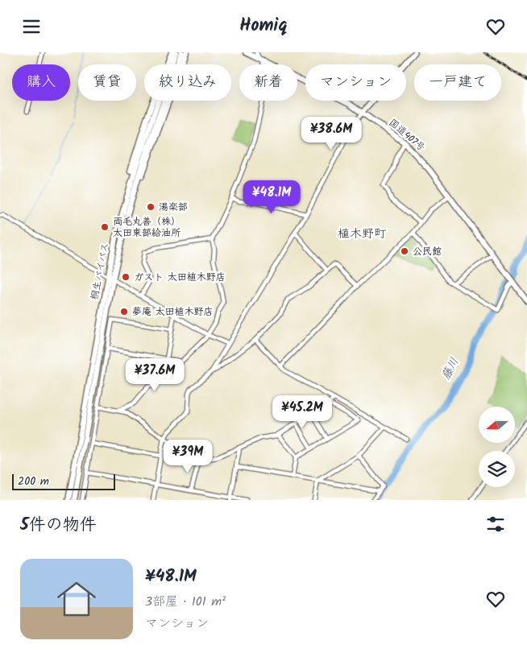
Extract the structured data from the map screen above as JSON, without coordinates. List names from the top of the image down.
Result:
{
  "streets": {
    "highway": ["国道407号", "桐生バイパス"]
  },
  "districts": ["植木野町"],
  "water": ["藤川"],
  "places": [
    "湯楽部",
    "両毛丸善（株） 太田東部給油所",
    "公民館",
    "ガスト 太田植木野店",
    "夢庵 太田植木野店"
  ],
  "scale_bar": "200 m",
  "north": "left",
  "page": {
    "header": "Homiq",
    "chip": [
      "購入",
      "賃貸",
      "絞り込み",
      "新着",
      "マンション",
      "一戸建て"
    ],
    "price": [
      "¥38.6M",
      "¥48.1M",
      "¥37.6M",
      "¥45.2M",
      "¥39M"
    ],
    "scale": "200 m",
    "heading": "5件の物件",
    "list": [
      {
        "name": "¥48.1M",
        "note": "3部屋 · 101 m² · マンション"
      }
    ]
  }
}
